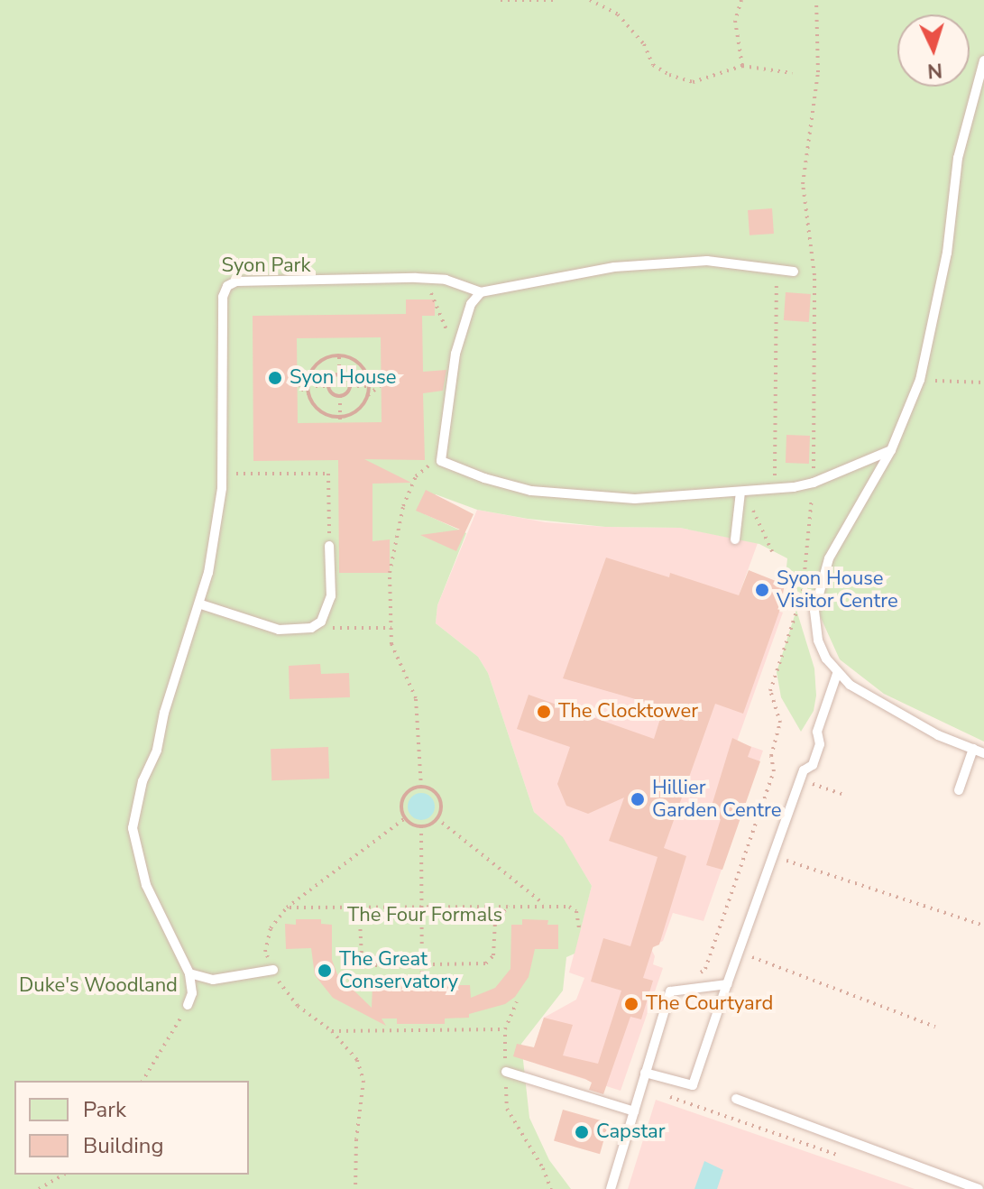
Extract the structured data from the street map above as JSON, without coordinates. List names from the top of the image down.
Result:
{
  "parks": ["Syon Park", "The Four Formals", "Duke's Woodland"],
  "places": [
    "Syon House",
    "Syon House Visitor Centre",
    "The Clocktower",
    "Hillier Garden Centre",
    "The Great Conservatory",
    "The Courtyard",
    "Capstar"
  ],
  "legend": ["Park", "Building"],
  "north": "bottom"
}
